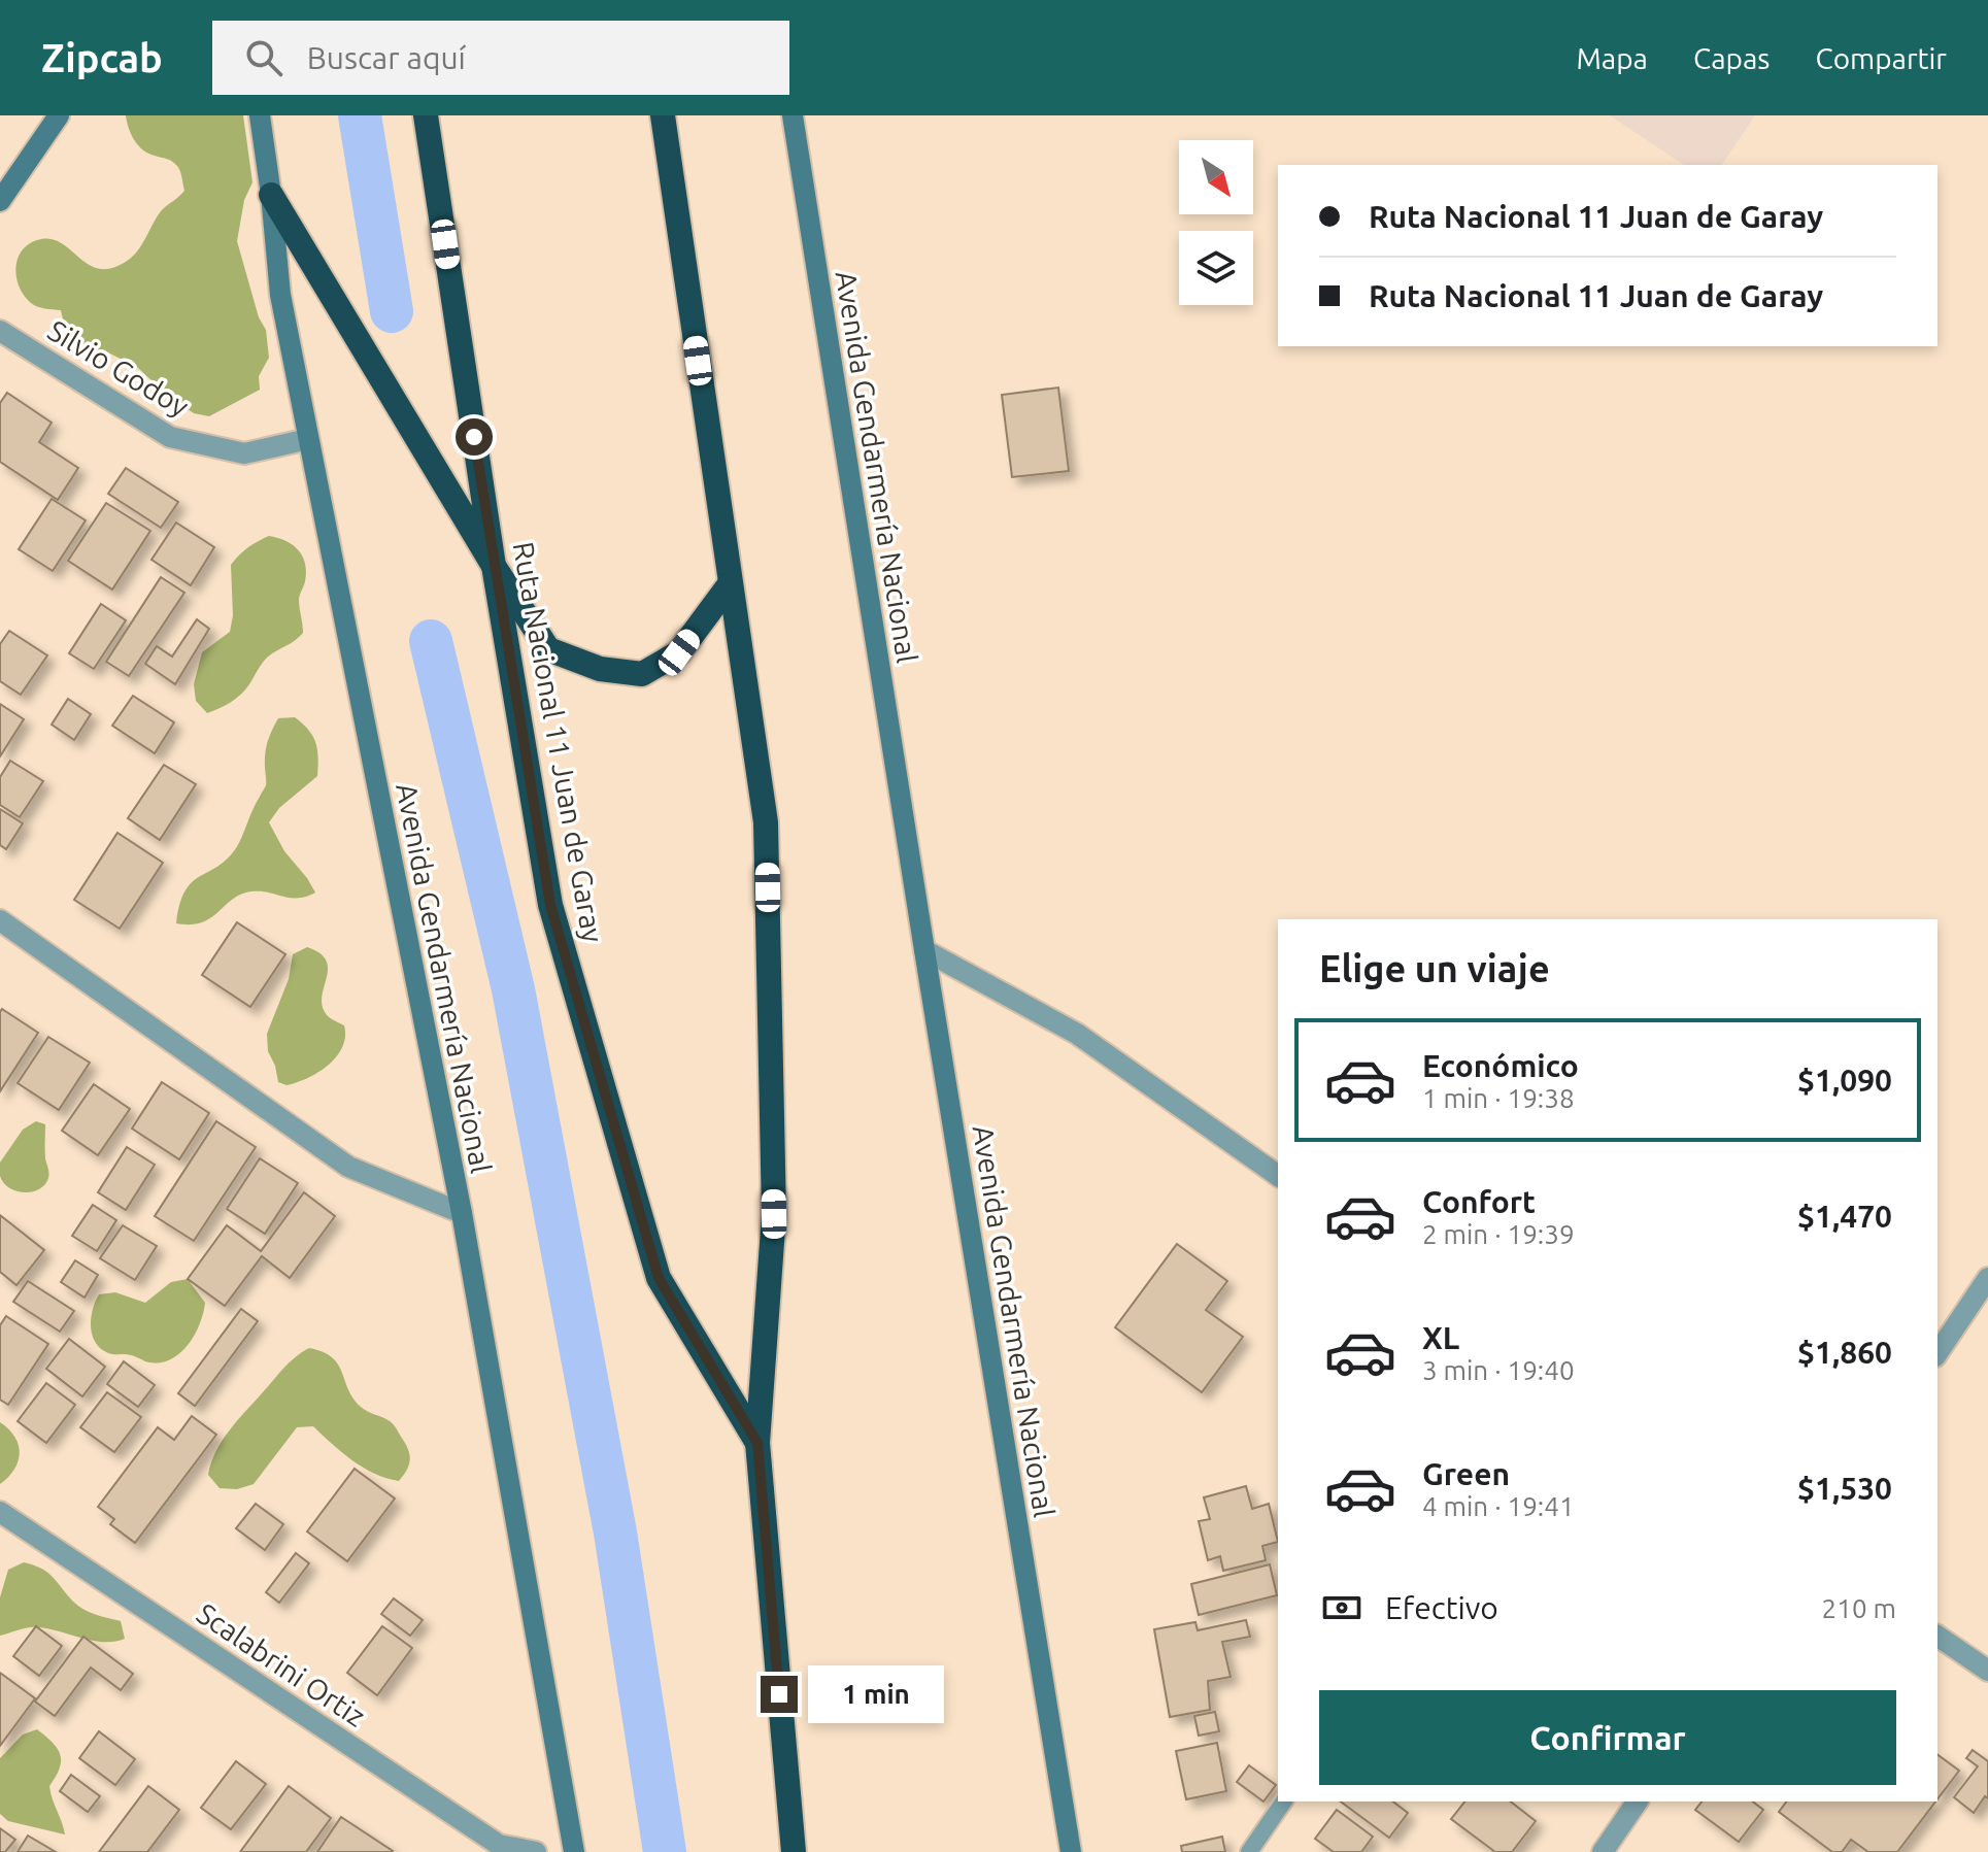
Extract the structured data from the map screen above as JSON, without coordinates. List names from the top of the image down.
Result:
{
  "streets": {
    "highway": ["Ruta Nacional 11 Juan de Garay"],
    "main road": ["Avenida Gendarmería Nacional"],
    "street": ["Silvio Godoy", "Scalabrini Ortiz"]
  },
  "crossings": [
    ["Silvio Godoy", "Avenida Gendarmería Nacional"]
  ],
  "north": "bottom right",
  "page": {
    "header": "Zipcab",
    "search": "Buscar aquí",
    "nav": ["Mapa", "Capas", "Compartir"],
    "banner": ["Ruta Nacional 11 Juan de Garay", "Ruta Nacional 11 Juan de Garay"],
    "heading": "Elige un viaje",
    "list": [
      {
        "name": "Económico",
        "note": "1 min · 19:38",
        "value": "$1,090"
      },
      {
        "name": "Confort",
        "note": "2 min · 19:39",
        "value": "$1,470"
      },
      {
        "name": "XL",
        "note": "3 min · 19:40",
        "value": "$1,860"
      },
      {
        "name": "Green",
        "note": "4 min · 19:41",
        "value": "$1,530"
      }
    ],
    "pay": ["Efectivo", "210 m"],
    "bubble": "1 min",
    "buttons": "Confirmar"
  }
}
